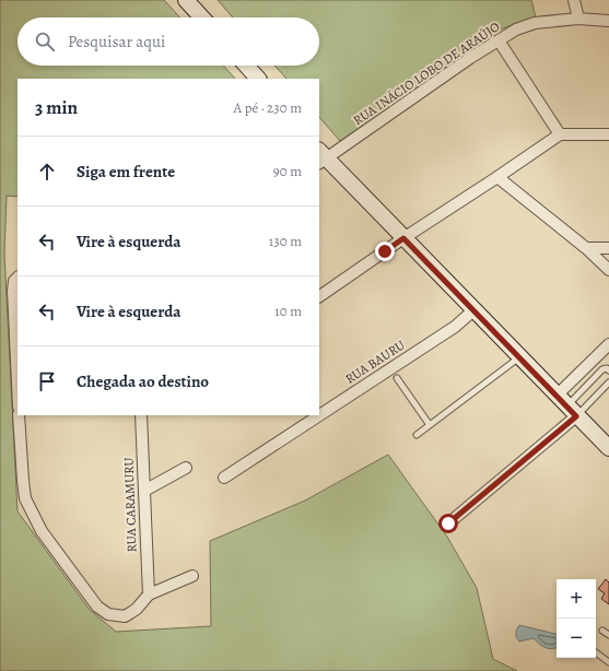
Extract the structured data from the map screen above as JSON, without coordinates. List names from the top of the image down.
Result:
{
  "streets": {
    "street": ["RUA INÁCIO LOBO DE ARAÚJO", "RUA BAURU", "RUA CARAMURU"]
  },
  "page": {
    "search": "Pesquisar aqui",
    "heading": ["3 min", "A pé · 230 m"],
    "list": [
      ["Siga em frente", "90 m"],
      ["Vire à esquerda", "130 m"],
      ["Vire à esquerda", "10 m"],
      "Chegada ao destino"
    ],
    "map_buttons": ["+", "−"]
  }
}
